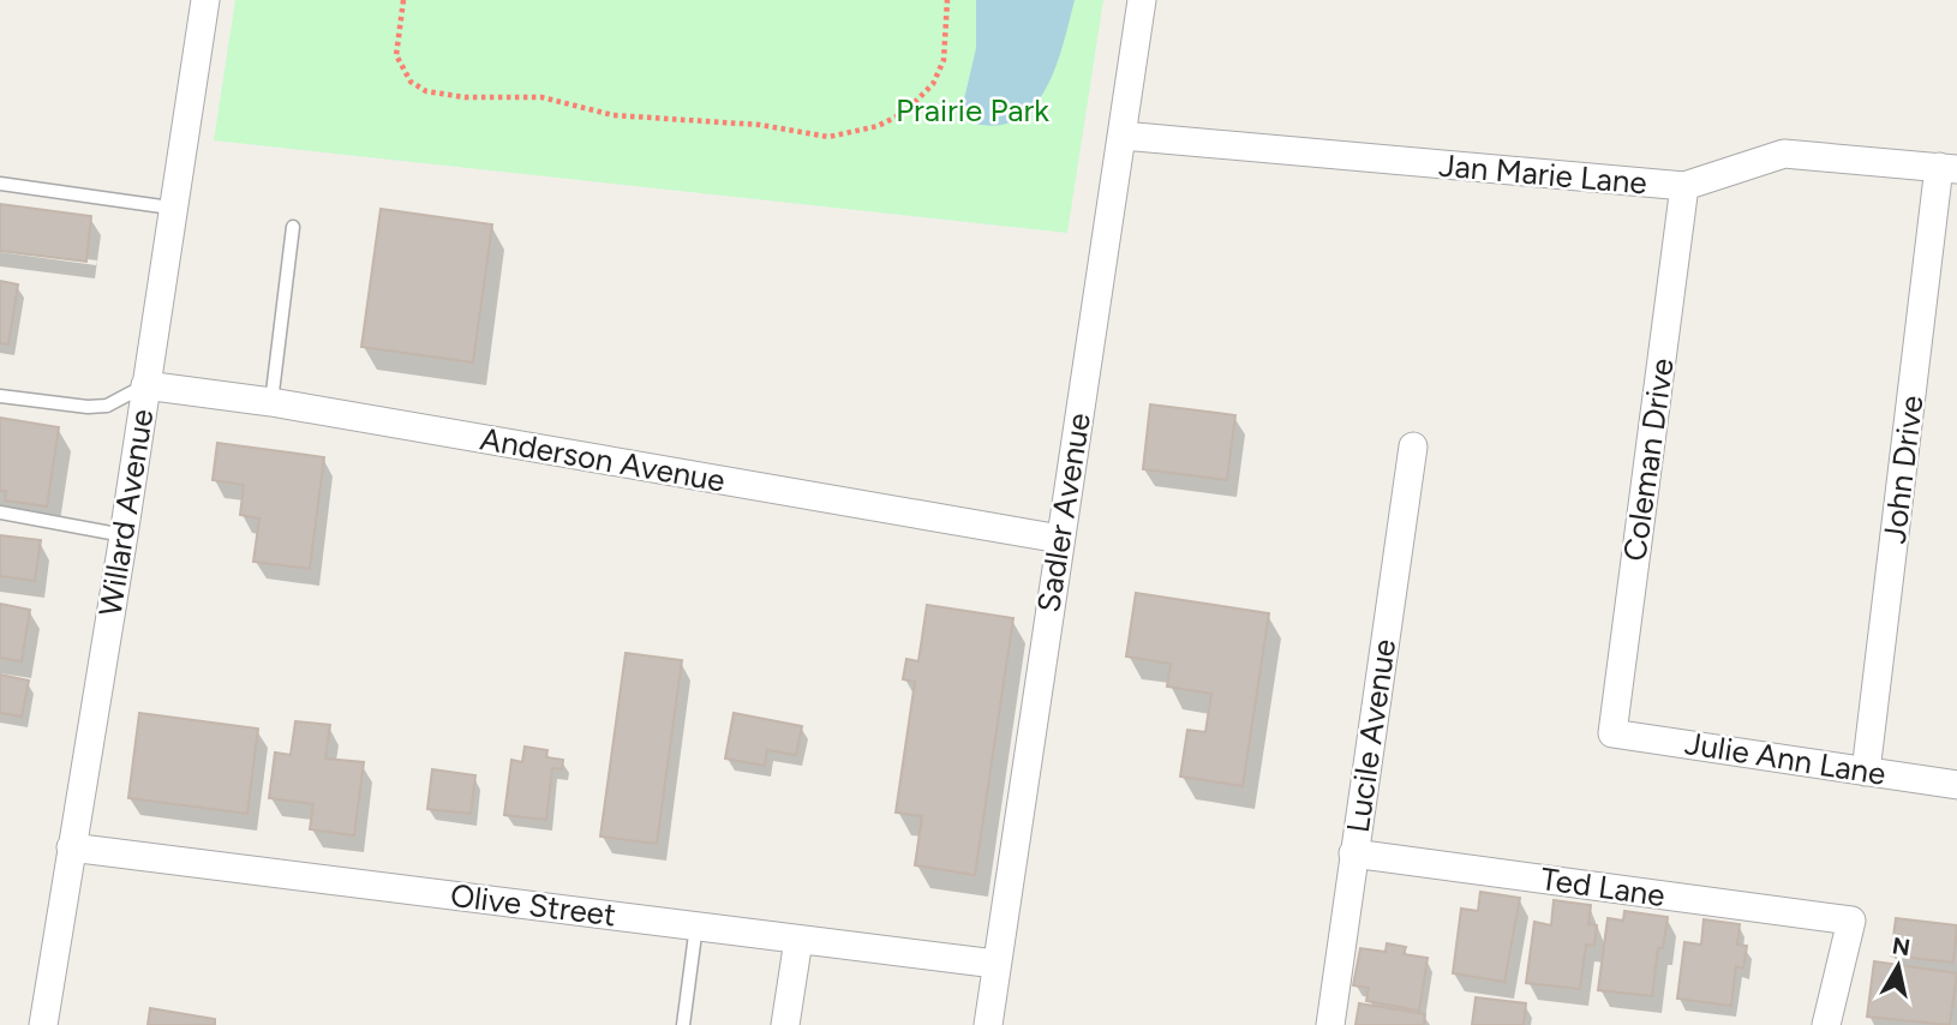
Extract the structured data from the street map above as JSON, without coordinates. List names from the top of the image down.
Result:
{
  "streets": {
    "street": [
      "Jan Marie Lane",
      "Anderson Avenue",
      "Coleman Drive",
      "John Drive",
      "Willard Avenue",
      "Sadler Avenue",
      "Lucile Avenue",
      "Julie Ann Lane",
      "Ted Lane",
      "Olive Street"
    ]
  },
  "crossings": [
    ["Jan Marie Lane", "Coleman Drive"],
    ["Jan Marie Lane", "John Drive"],
    ["Jan Marie Lane", "Sadler Avenue"],
    ["Anderson Avenue", "Willard Avenue"],
    ["Anderson Avenue", "Sadler Avenue"],
    ["Coleman Drive", "Julie Ann Lane"],
    ["John Drive", "Julie Ann Lane"],
    ["Willard Avenue", "Olive Street"],
    ["Sadler Avenue", "Olive Street"],
    ["Lucile Avenue", "Ted Lane"]
  ],
  "parks": ["Prairie Park"],
  "north": "top"
}
